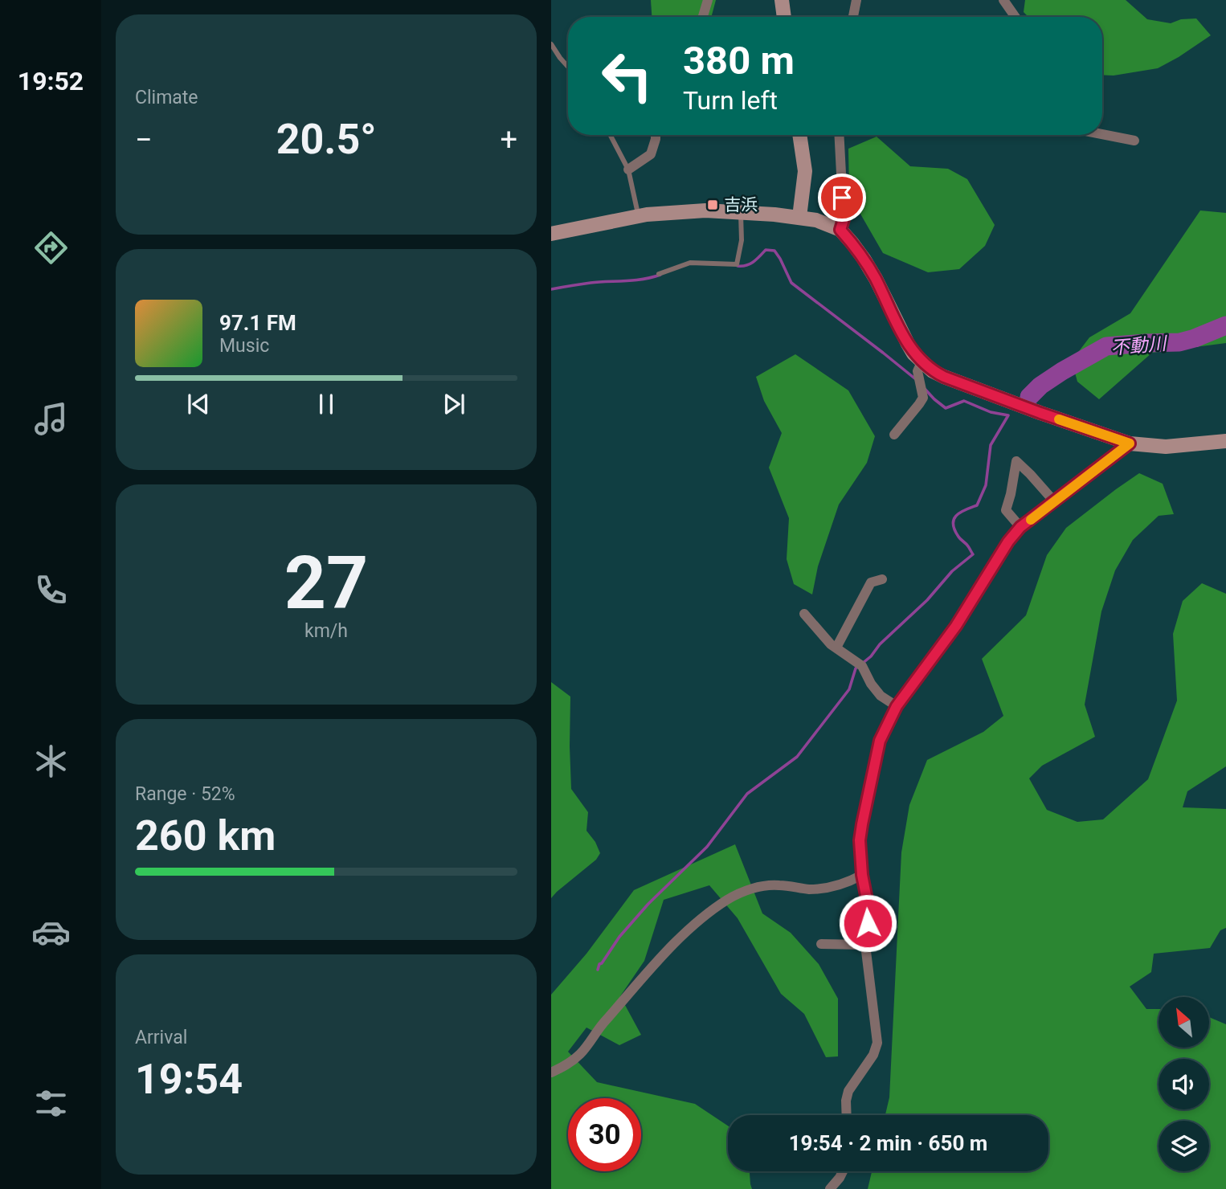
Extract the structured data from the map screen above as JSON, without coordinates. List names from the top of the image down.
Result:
{
  "water": ["不動川"],
  "places": {
    "transit": ["吉浜"]
  },
  "north": "top left",
  "page": {
    "tabs": "19:52",
    "tile": [
      "Climate",
      ["27", "km/h"],
      ["Range · 52%", "260 km"],
      ["Arrival", "19:54"]
    ],
    "turn": ["380 m", "Turn left"],
    "heat": ["−", "20.5°", "+"],
    "song": ["97.1 FM", "Music"],
    "limit": "30",
    "trip": "19:54 · 2 min · 650 m"
  }
}
